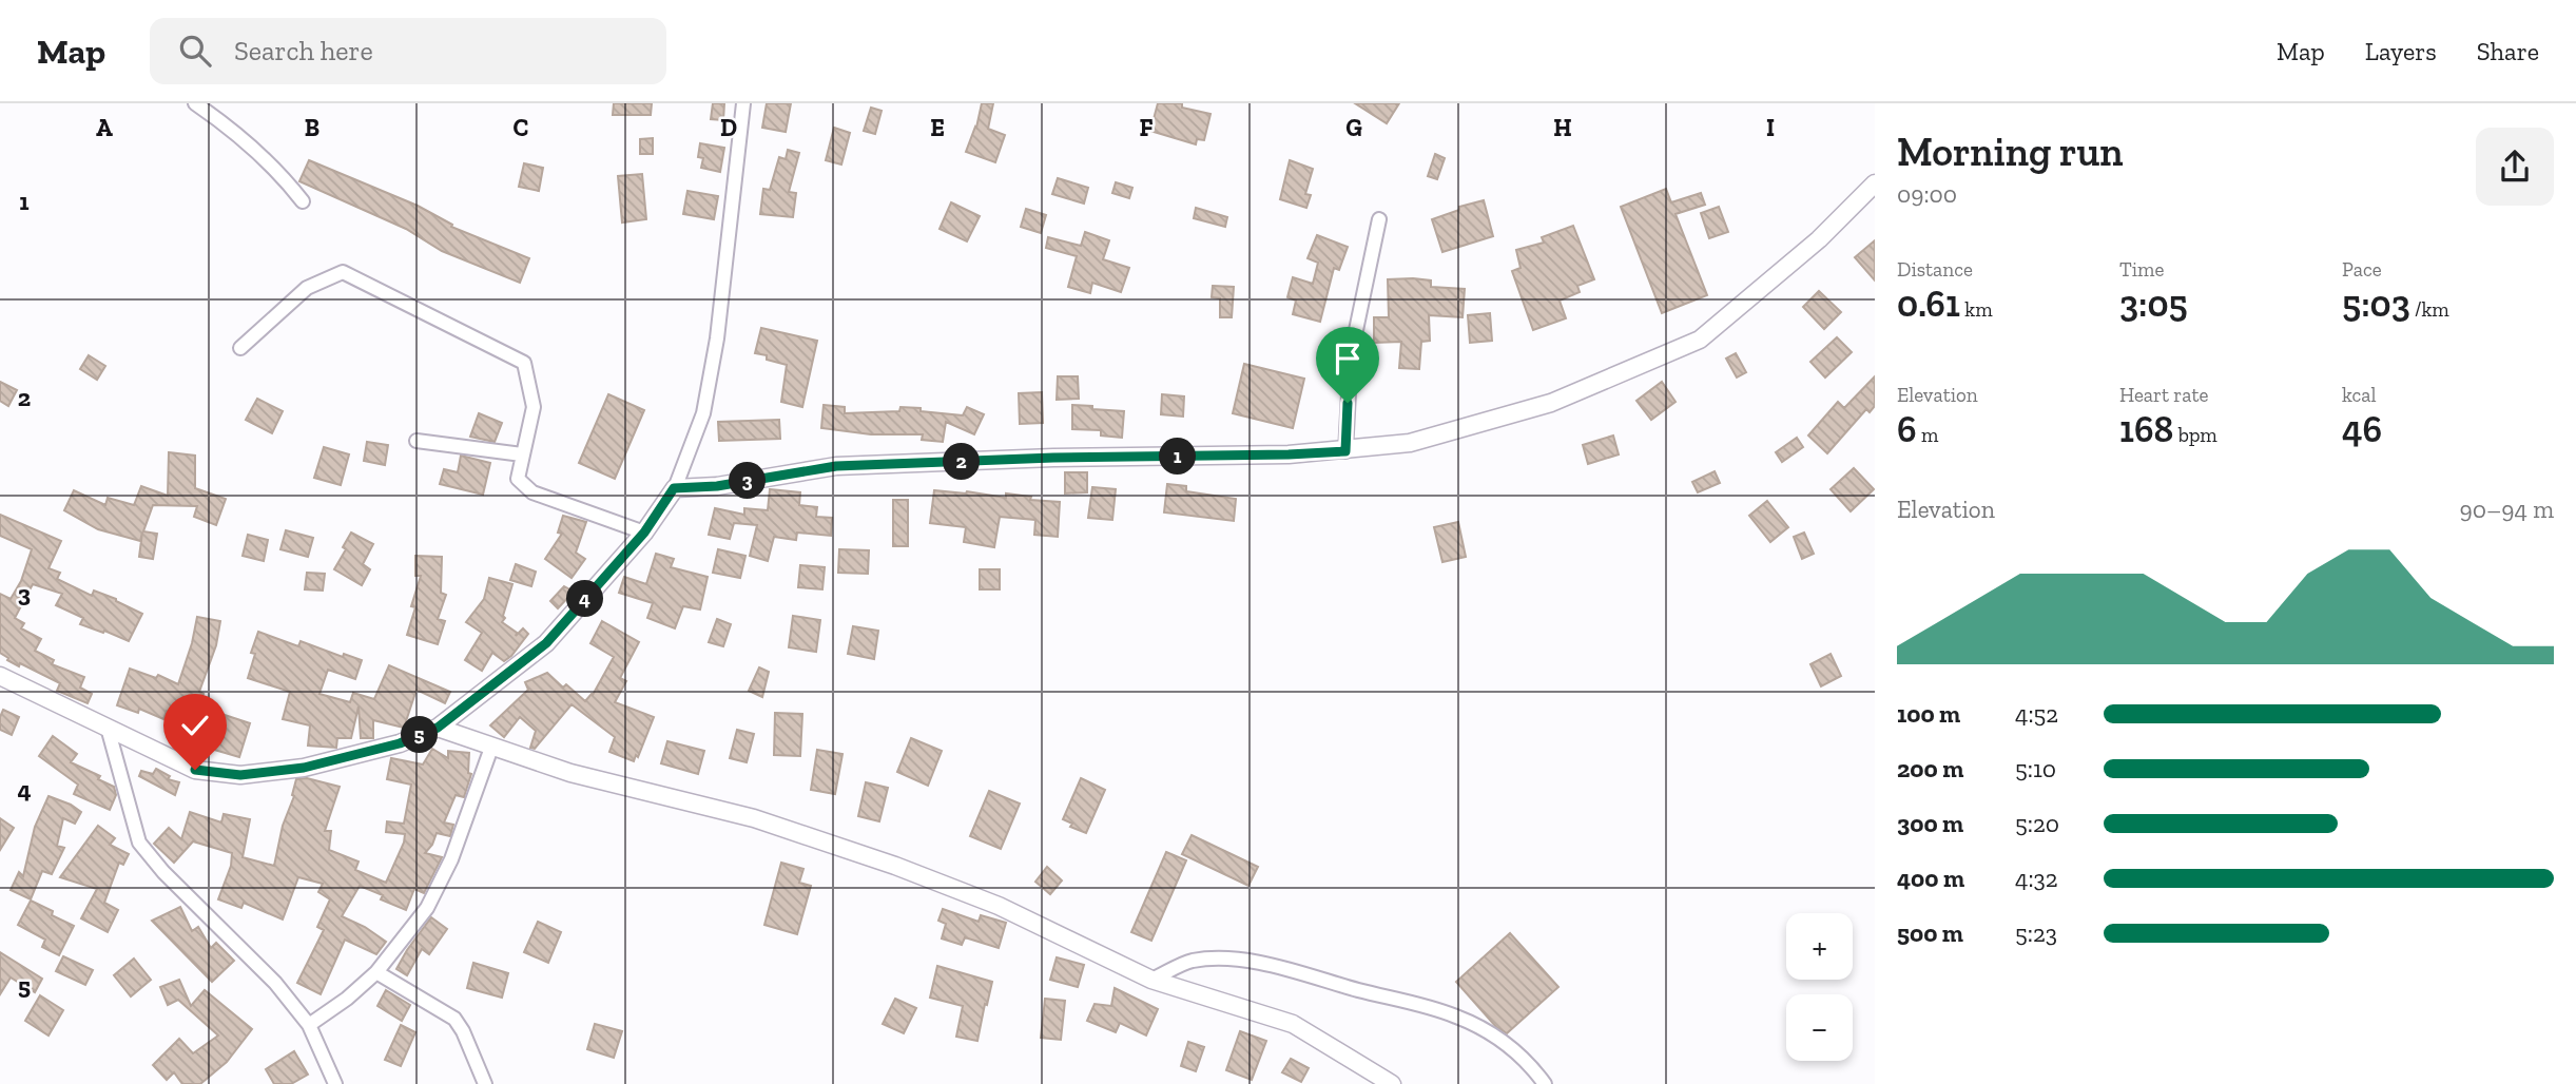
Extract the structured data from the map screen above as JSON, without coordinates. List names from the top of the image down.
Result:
{
  "page": {
    "header": "Map",
    "search": "Search here",
    "nav": ["Map", "Layers", "Share"],
    "heading": ["Morning run", "09:00"],
    "stats": [
      ["Distance", "0.61 km"],
      ["Time", "3:05"],
      ["Pace", "5:03 /km"],
      ["Elevation", "6 m"],
      ["Heart rate", "168 bpm"],
      ["kcal", "46"]
    ],
    "pins": [
      "1",
      "2",
      "3",
      "4",
      "5"
    ],
    "chart": ["Elevation", "90–94 m"],
    "list": [
      {
        "name": "100 m",
        "note": "4:52"
      },
      {
        "name": "200 m",
        "note": "5:10"
      },
      {
        "name": "300 m",
        "note": "5:20"
      },
      {
        "name": "400 m",
        "note": "4:32"
      },
      {
        "name": "500 m",
        "note": "5:23"
      }
    ],
    "map_buttons": ["+", "−"]
  },
  "grid": {
    "columns": [
      "A",
      "B",
      "C",
      "D",
      "E",
      "F",
      "G",
      "H",
      "I"
    ],
    "rows": [
      "1",
      "2",
      "3",
      "4",
      "5"
    ]
  }
}
